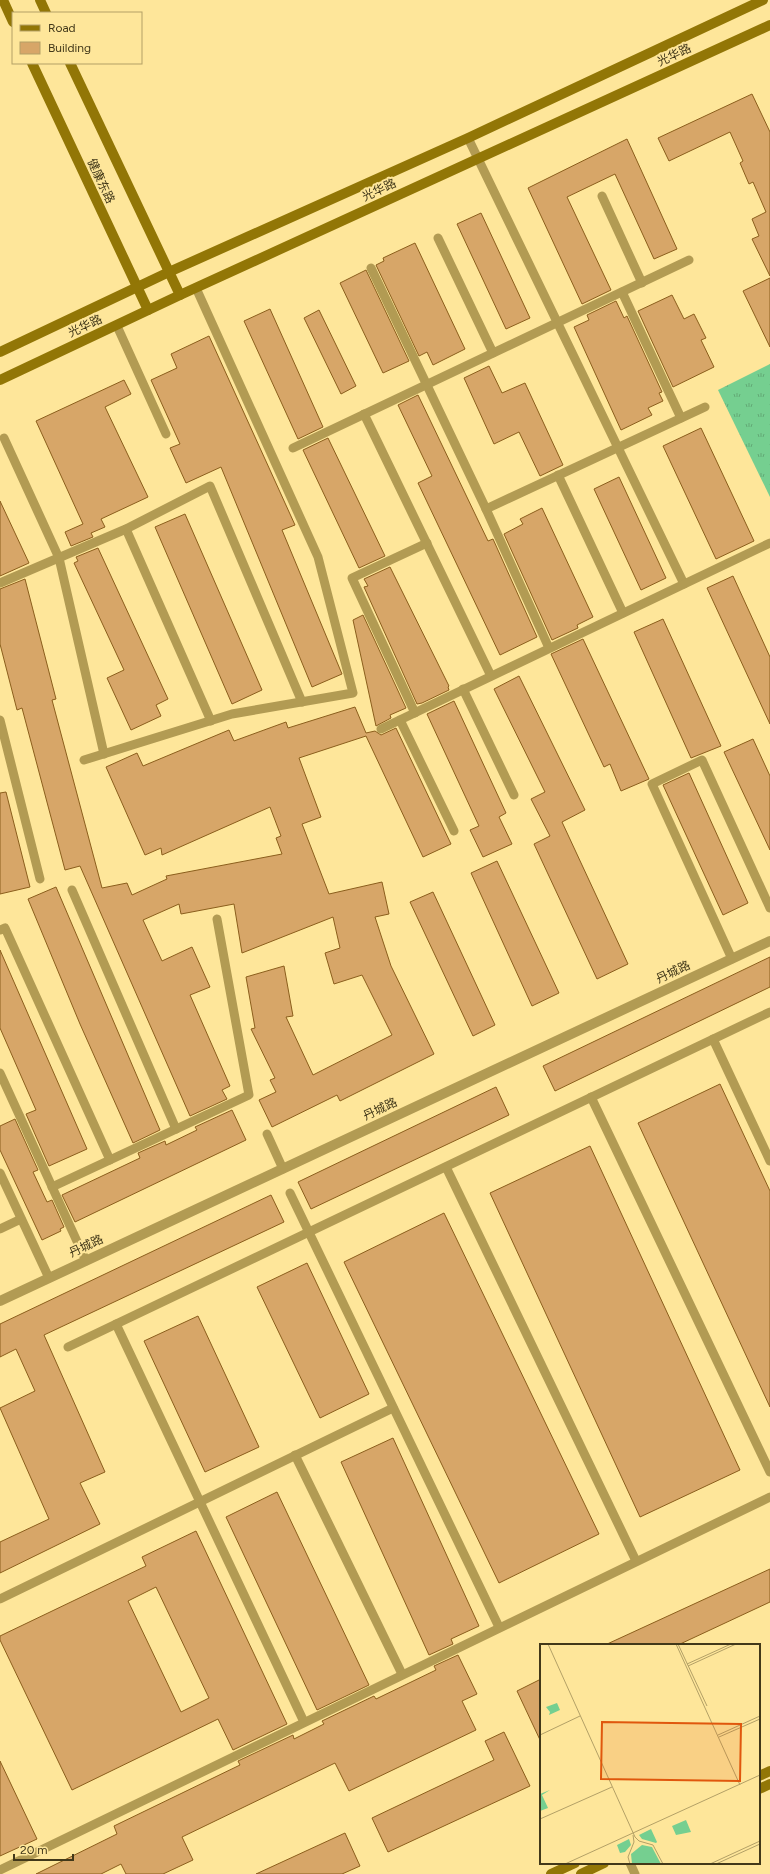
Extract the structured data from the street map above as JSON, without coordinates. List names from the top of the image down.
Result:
{
  "streets": {
    "main road": ["光华路", "健康东路"],
    "street": ["丹城路"]
  },
  "crossings": [
    ["光华路", "健康东路"]
  ],
  "legend": ["Road", "Building"],
  "scale_bar": "20 m"
}
